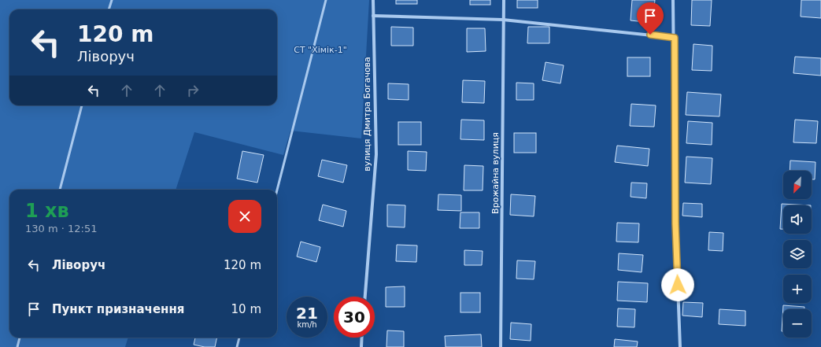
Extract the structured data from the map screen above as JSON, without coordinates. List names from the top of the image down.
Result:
{
  "streets": {
    "street": ["вулиця Дмитра Богачова", "Врожайна вулиця"]
  },
  "parks": ["СТ \"Хімік-1\""],
  "north": "bottom left",
  "page": {
    "turn": ["120 m", "Ліворуч"],
    "map_buttons": ["+", "−"],
    "heading": ["1 хв", "130 m · 12:51"],
    "list": [
      {
        "name": "Ліворуч",
        "value": "120 m"
      },
      {
        "name": "Пункт призначення",
        "value": "10 m"
      }
    ],
    "speed": "21 km/h",
    "limit": "30"
  }
}
